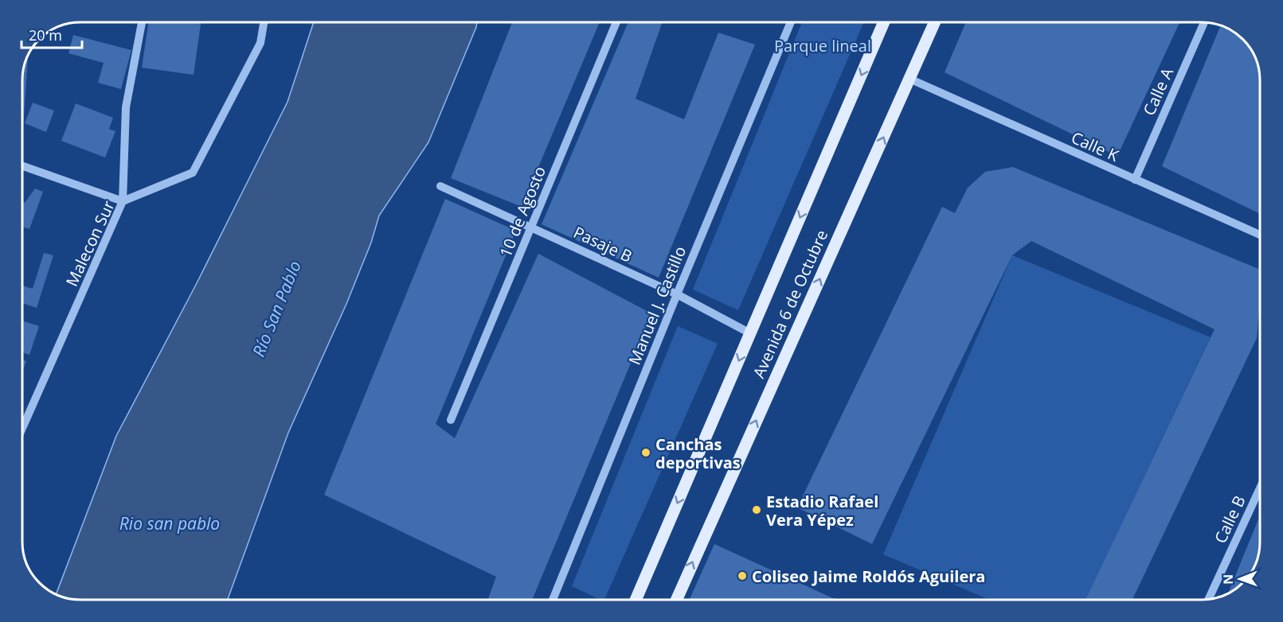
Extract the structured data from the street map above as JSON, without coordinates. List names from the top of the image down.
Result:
{
  "streets": {
    "main road": ["Avenida 6 de Octubre"],
    "street": [
      "Calle A",
      "Calle K",
      "10 de Agosto",
      "Malecon Sur",
      "Pasaje B",
      "Manuel J. Castillo",
      "Calle B"
    ]
  },
  "crossings": [
    ["Calle A", "Calle K"],
    ["Calle K", "Avenida 6 de Octubre"],
    ["10 de Agosto", "Pasaje B"],
    ["Pasaje B", "Avenida 6 de Octubre"],
    ["Pasaje B", "Manuel J. Castillo"]
  ],
  "water": ["Río San Pablo", "Rio san pablo"],
  "parks": ["Parque lineal"],
  "places": ["Canchas deportivas", "Estadio Rafael Vera Yépez", "Coliseo Jaime Roldós Aguilera"],
  "scale_bar": "20 m",
  "north": "left"
}
